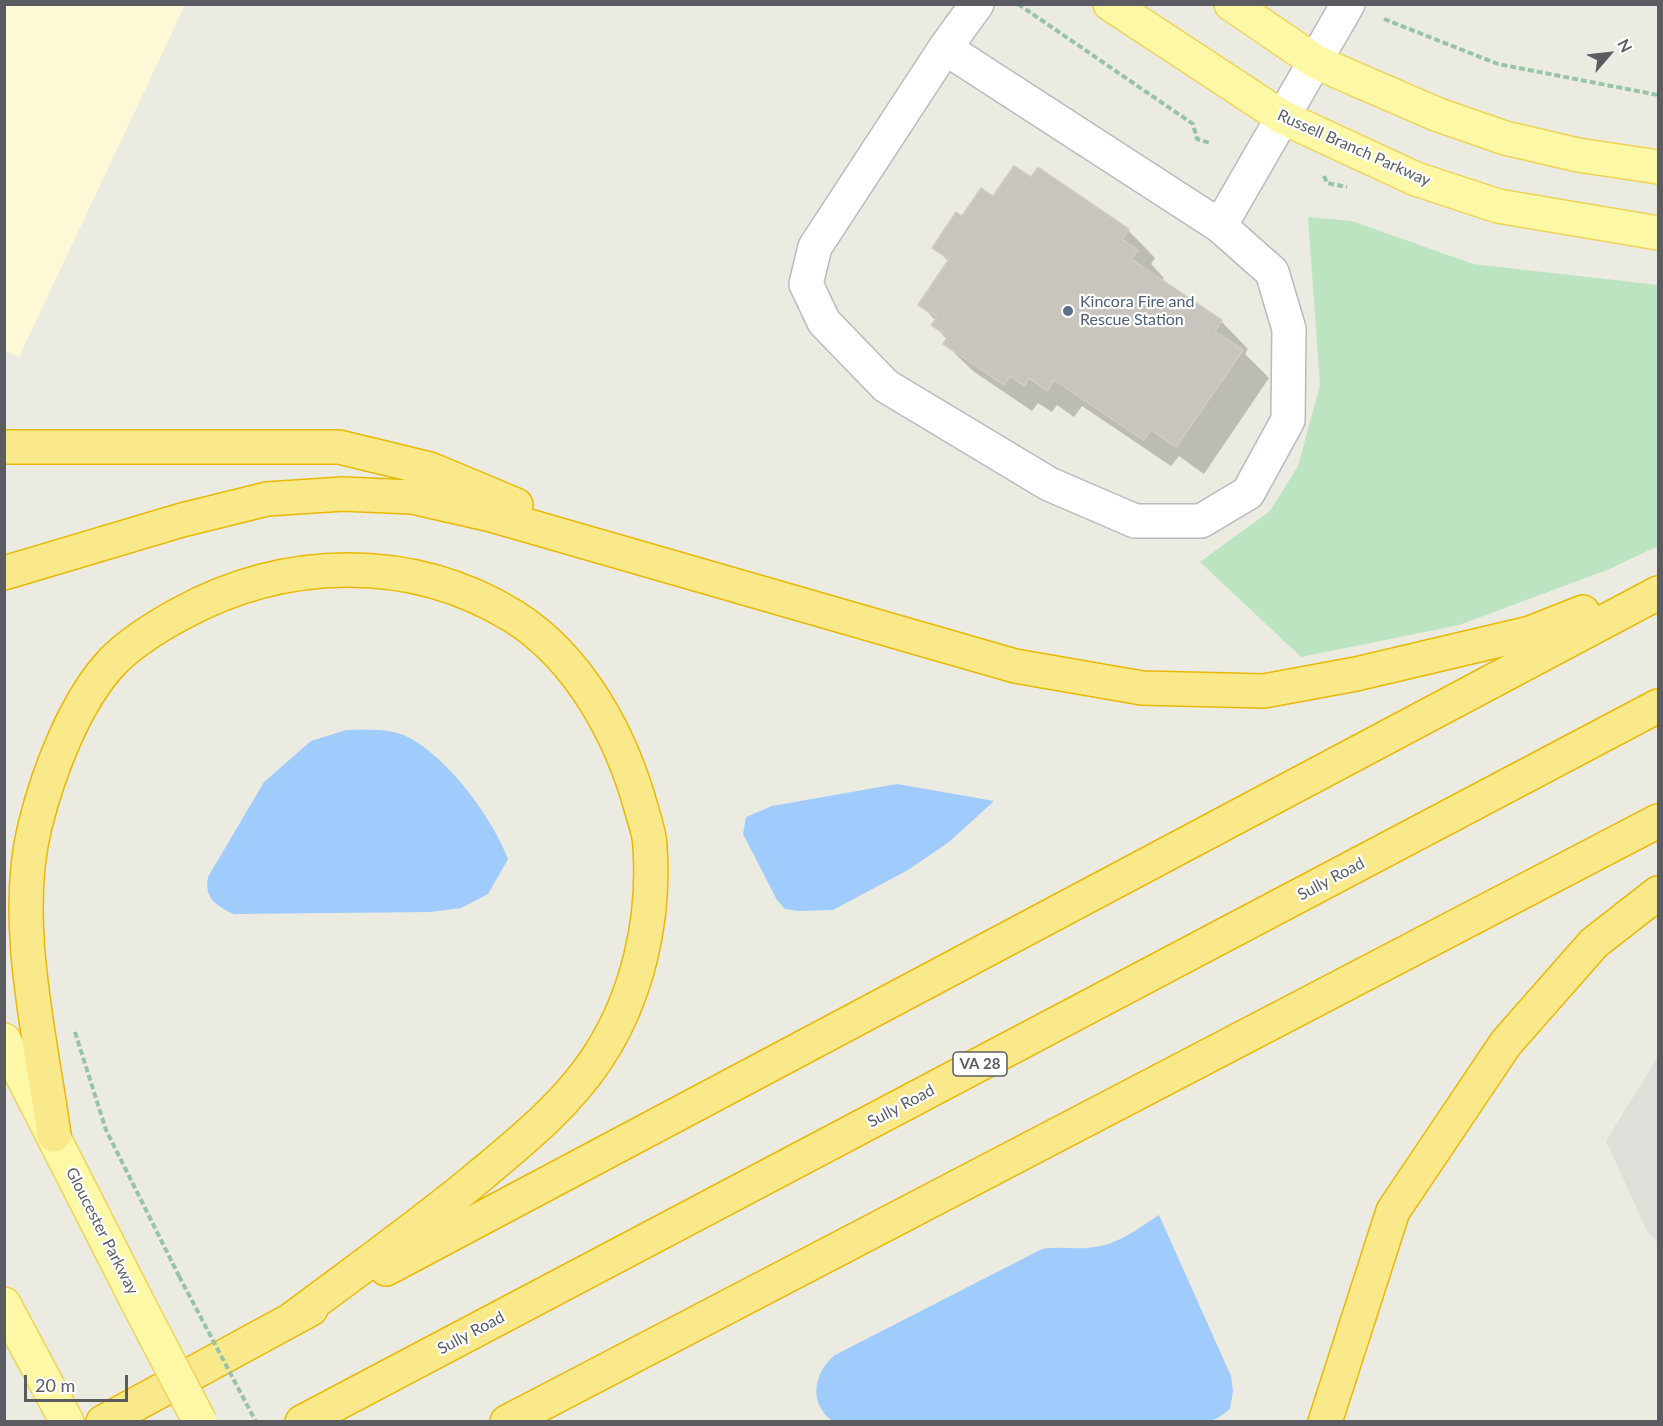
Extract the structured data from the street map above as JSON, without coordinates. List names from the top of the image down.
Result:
{
  "streets": {
    "highway": ["Sully Road", "VA 28"],
    "main road": ["Russell Branch Parkway", "Gloucester Parkway"]
  },
  "places": ["Kincora Fire and Rescue Station"],
  "scale_bar": "20 m",
  "north": "top right"
}
